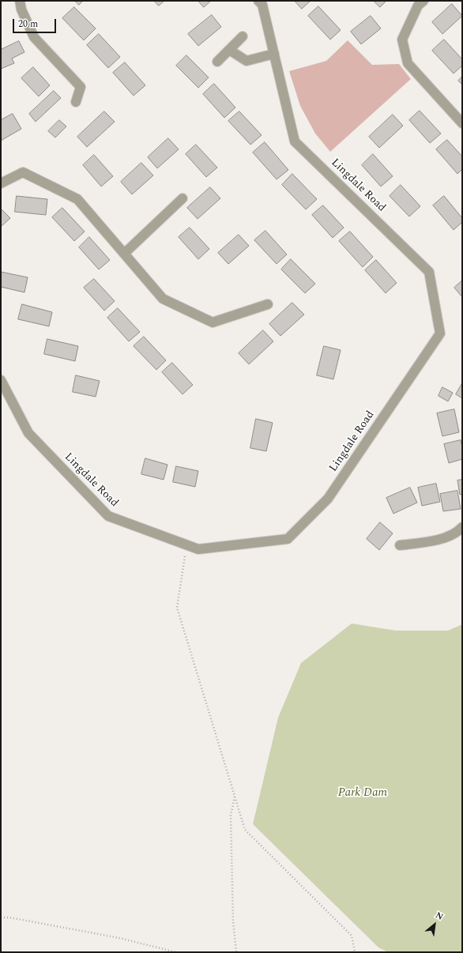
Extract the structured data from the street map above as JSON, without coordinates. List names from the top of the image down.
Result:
{
  "streets": {
    "street": ["Lingdale Road"]
  },
  "water": ["Park Dam"],
  "scale_bar": "20 m",
  "north": "top right"
}
